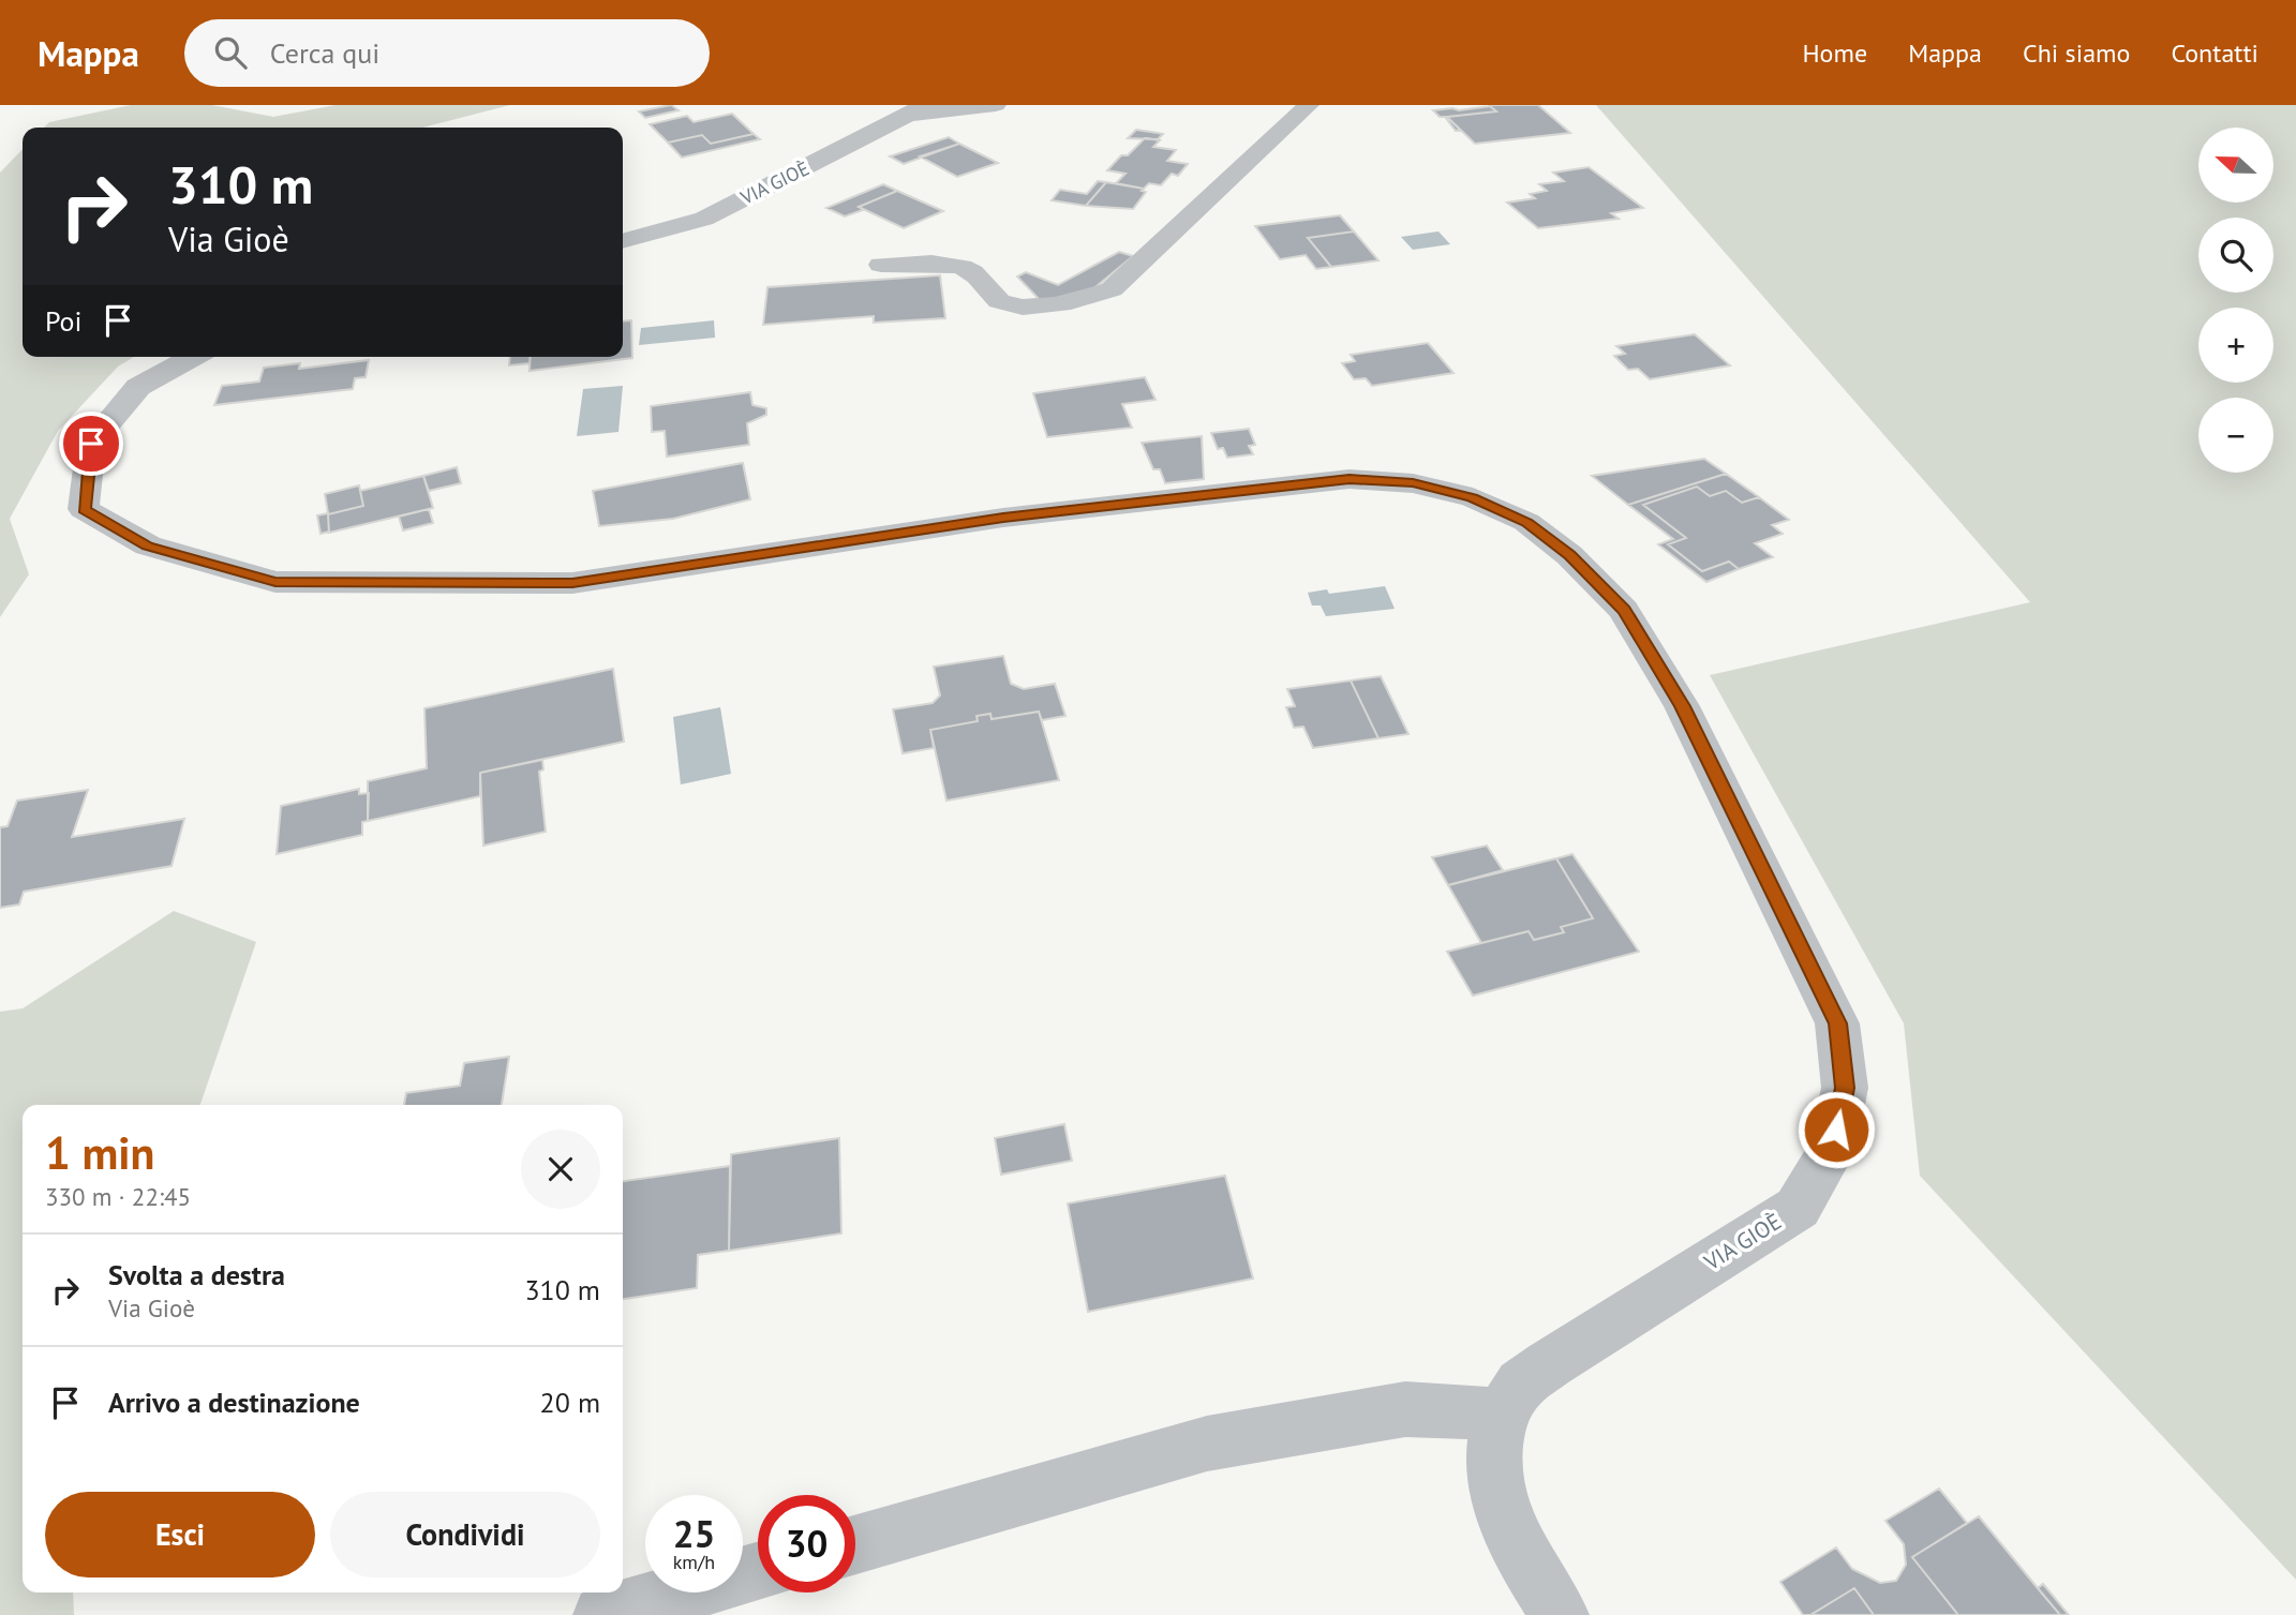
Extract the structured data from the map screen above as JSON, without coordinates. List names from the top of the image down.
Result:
{
  "streets": {
    "street": ["VIA GIOÈ"]
  },
  "north": "left",
  "page": {
    "header": "Mappa",
    "search": "Cerca qui",
    "nav": [
      "Home",
      "Mappa",
      "Chi siamo",
      "Contatti"
    ],
    "map_buttons": ["+", "−"],
    "turn": ["310 m", "Via Gioè"],
    "then": "Poi",
    "heading": ["1 min", "330 m · 22:45"],
    "list": [
      {
        "name": "Svolta a destra",
        "note": "Via Gioè",
        "value": "310 m"
      },
      {
        "name": "Arrivo a destinazione",
        "value": "20 m"
      }
    ],
    "buttons": ["Esci", "Condividi"],
    "speed": "25 km/h",
    "limit": "30"
  }
}
